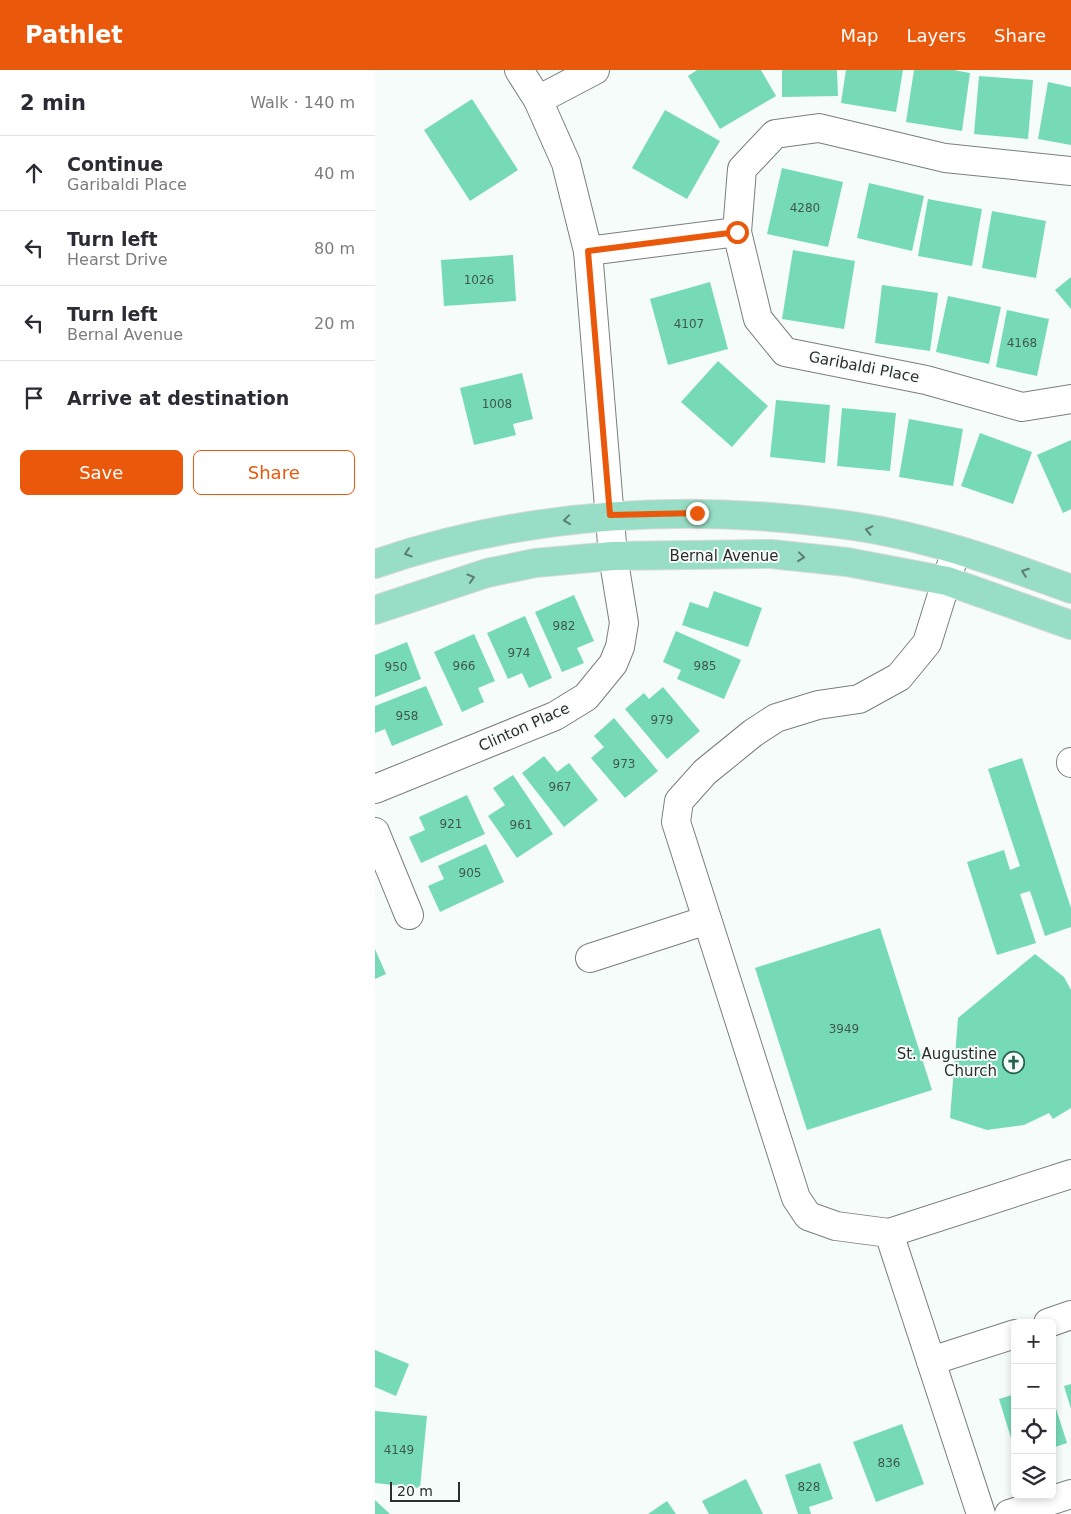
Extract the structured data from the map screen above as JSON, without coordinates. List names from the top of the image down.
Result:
{
  "streets": {
    "main road": ["Bernal Avenue"],
    "street": ["Garibaldi Place", "Clinton Place"]
  },
  "crossings": [
    ["Bernal Avenue", "Clinton Place"]
  ],
  "places": {
    "church": ["St. Augustine Church"]
  },
  "house_numbers": [
    "4280",
    "1026",
    "4107",
    "4168",
    "1008",
    "982",
    "974",
    "966",
    "985",
    "950",
    "958",
    "979",
    "973",
    "967",
    "921",
    "961",
    "905",
    "3949",
    "4149",
    "836",
    "828"
  ],
  "scale_bar": "20 m",
  "page": {
    "header": "Pathlet",
    "nav": ["Map", "Layers", "Share"],
    "heading": ["2 min", "Walk · 140 m"],
    "list": [
      ["Continue", "Garibaldi Place", "40 m"],
      ["Turn left", "Hearst Drive", "80 m"],
      ["Turn left", "Bernal Avenue", "20 m"],
      "Arrive at destination"
    ],
    "buttons": ["Save", "Share"],
    "map_buttons": ["+", "−"],
    "scale": "20 m"
  }
}
